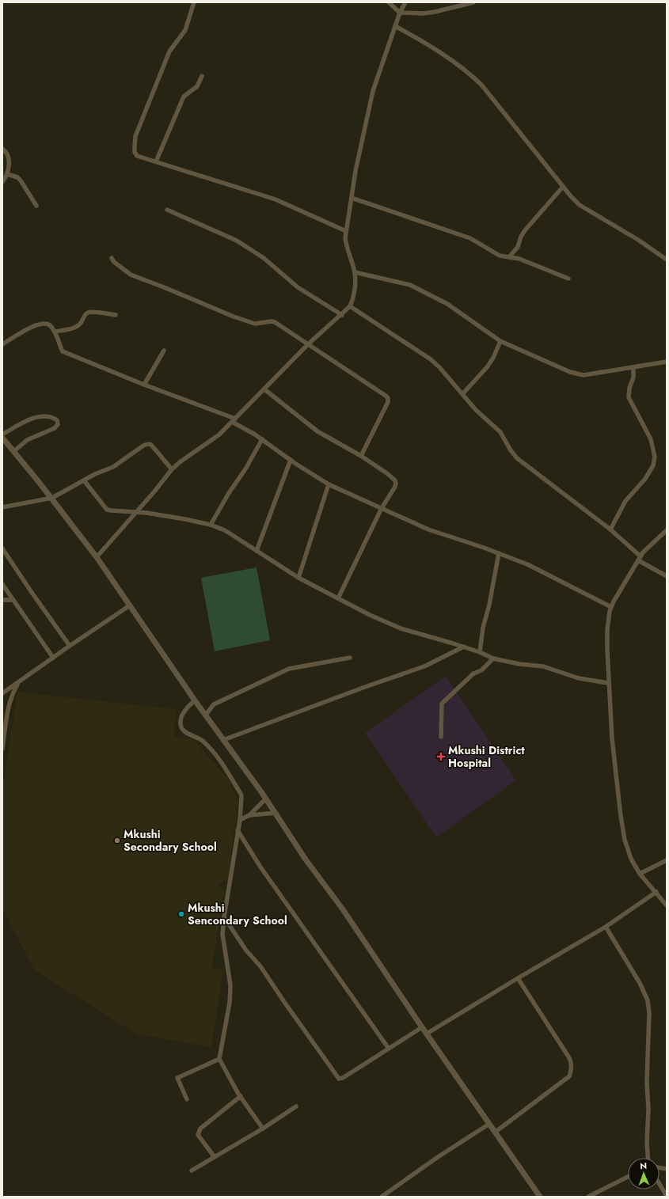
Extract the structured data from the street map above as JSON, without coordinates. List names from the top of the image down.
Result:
{
  "places": {
    "health": ["Mkushi District Hospital"],
    "other": ["Mkushi Secondary School", "Mkushi Sencondary School"]
  },
  "north": "top"
}
